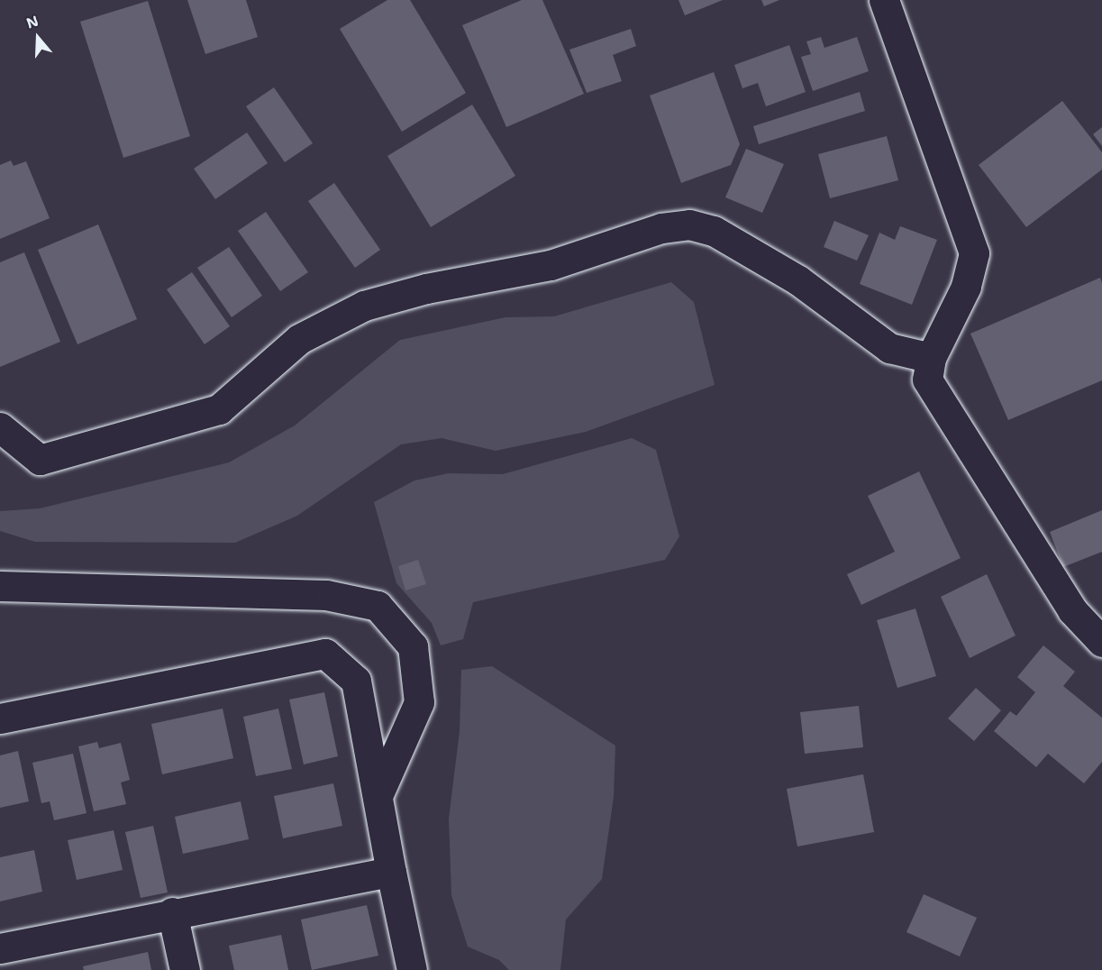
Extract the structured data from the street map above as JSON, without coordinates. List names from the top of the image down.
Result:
{
  "north": "top"
}
